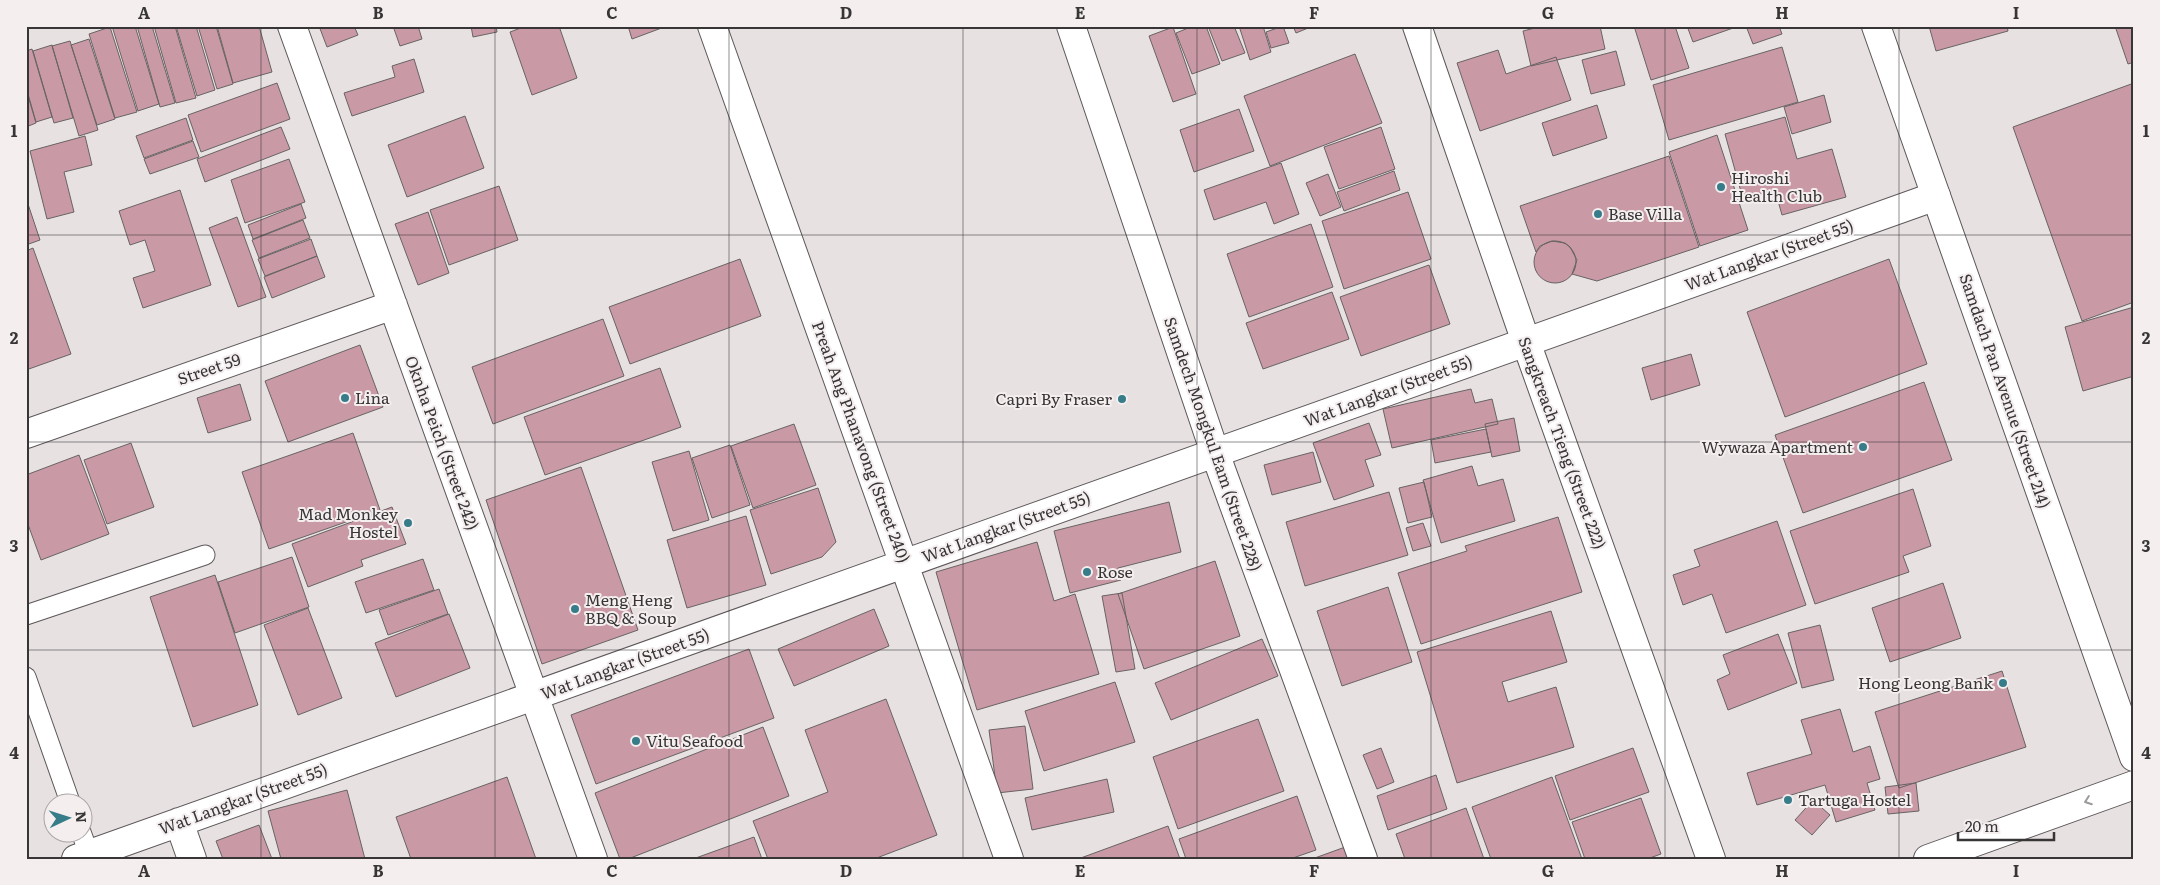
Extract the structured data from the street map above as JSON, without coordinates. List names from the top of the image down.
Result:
{
  "streets": {
    "street": [
      "Wat Langkar (Street 55)",
      "Street 59",
      "Samdach Pan Avenue (Street 214)",
      "Preah Ang Phanavong (Street 240)",
      "Oknha Peich (Street 242)",
      "Sangkreach Tieng (Street 222)",
      "Samdech Mongkul Eam (Street 228)"
    ]
  },
  "crossings": [
    ["Wat Langkar (Street 55)", "Samdach Pan Avenue (Street 214)"],
    ["Wat Langkar (Street 55)", "Preah Ang Phanavong (Street 240)"],
    ["Wat Langkar (Street 55)", "Oknha Peich (Street 242)"],
    ["Wat Langkar (Street 55)", "Sangkreach Tieng (Street 222)"],
    ["Wat Langkar (Street 55)", "Samdech Mongkul Eam (Street 228)"],
    ["Street 59", "Oknha Peich (Street 242)"]
  ],
  "places": [
    "Hiroshi Health Club",
    "Base Villa",
    "Lina",
    "Capri By Fraser",
    "Wywaza Apartment",
    "Mad Monkey Hostel",
    "Rose",
    "Meng Heng BBQ & Soup",
    "Hong Leong Bank",
    "Vitu Seafood",
    "Tartuga Hostel"
  ],
  "scale_bar": "20 m",
  "north": "right",
  "grid": {
    "columns": [
      "A",
      "B",
      "C",
      "D",
      "E",
      "F",
      "G",
      "H",
      "I"
    ],
    "rows": [
      "1",
      "2",
      "3",
      "4"
    ]
  }
}
